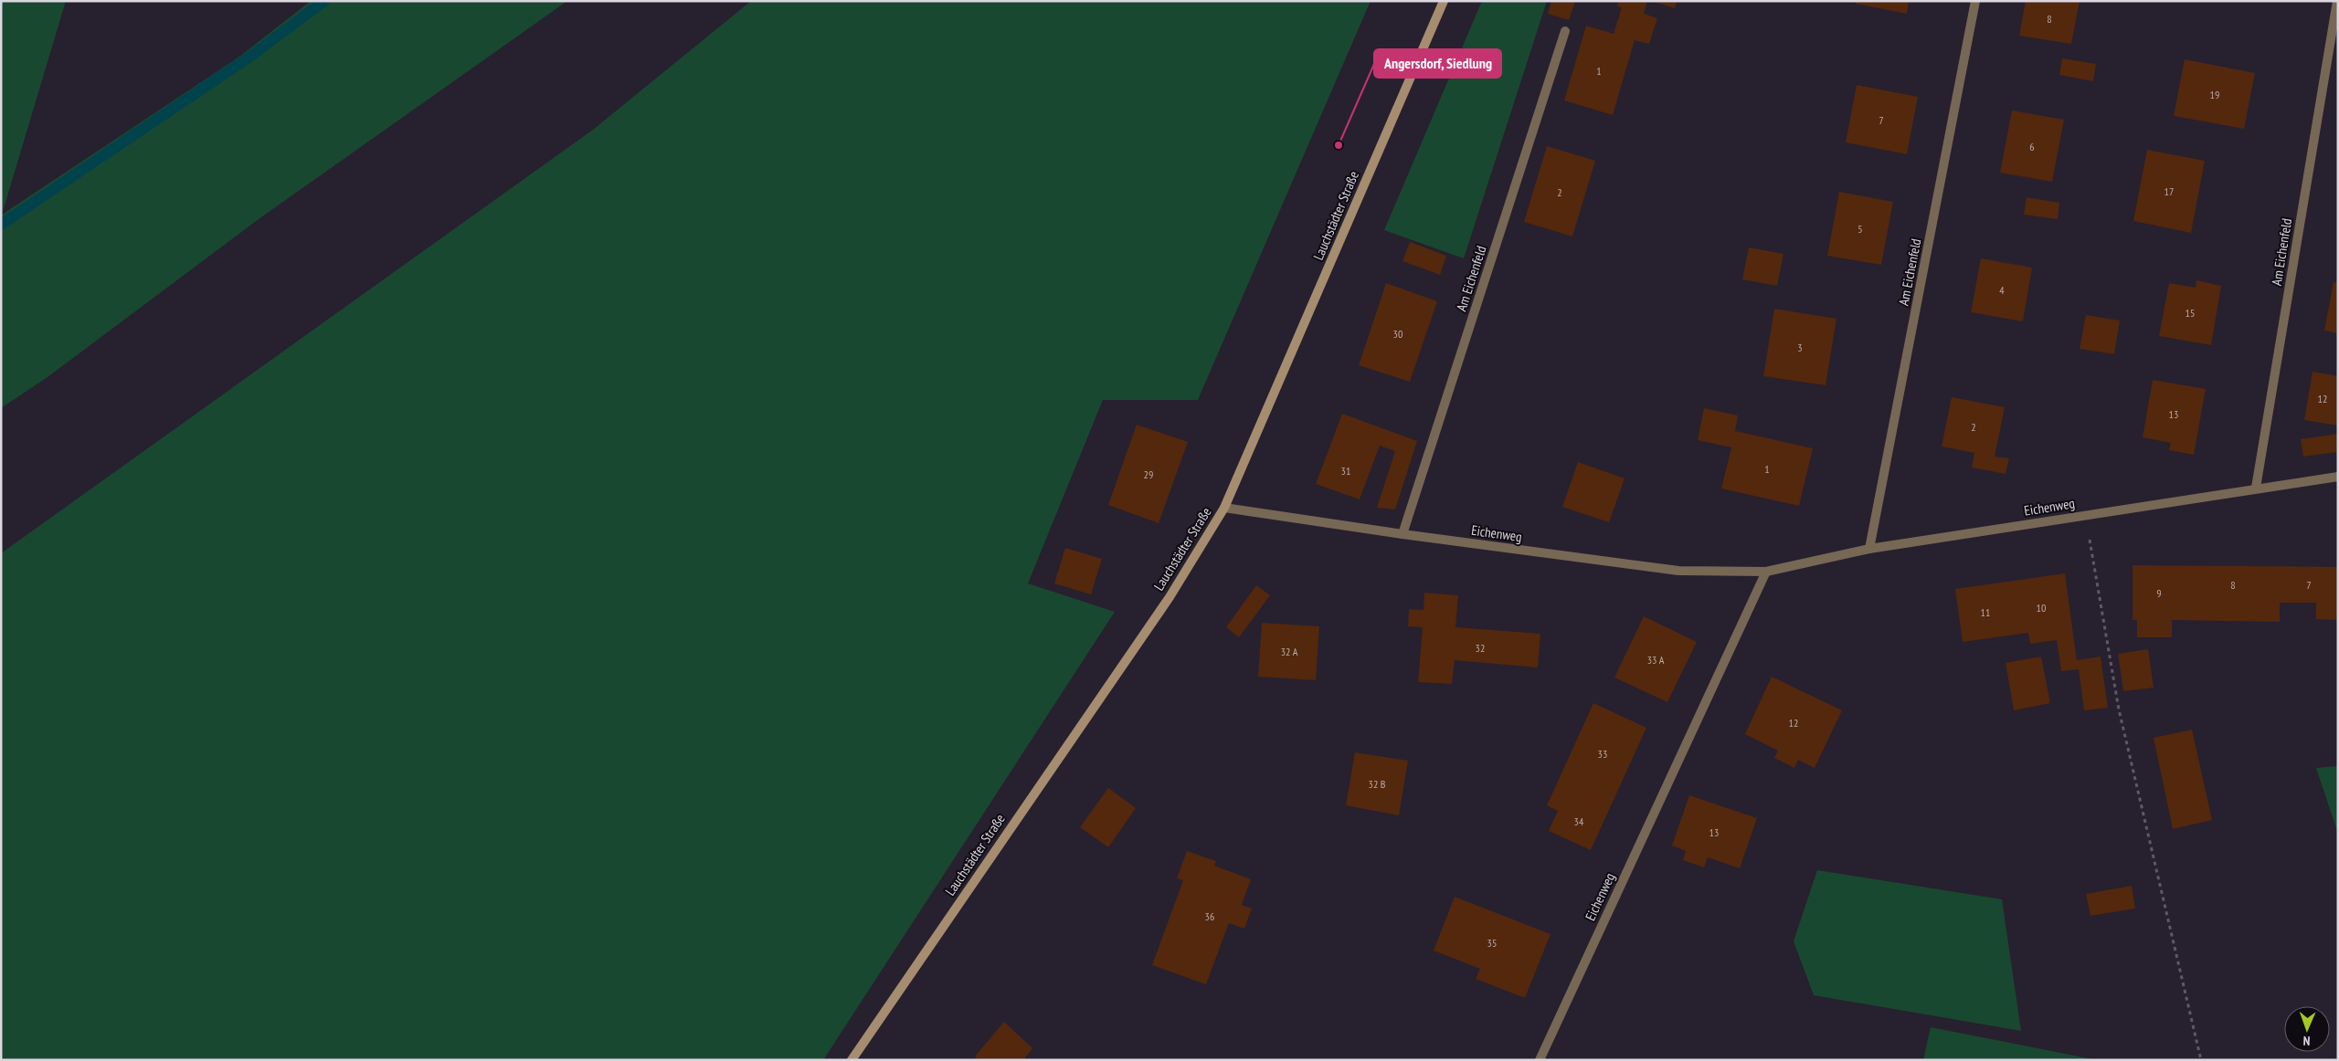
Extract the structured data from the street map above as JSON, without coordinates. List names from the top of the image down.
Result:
{
  "streets": {
    "main road": ["Lauchstädter Straße"],
    "street": ["Am Eichenfeld", "Eichenweg"]
  },
  "crossings": [
    ["Lauchstädter Straße", "Eichenweg"],
    ["Am Eichenfeld", "Eichenweg"]
  ],
  "places": ["Angersdorf, Siedlung"],
  "house_numbers": [
    "8",
    "1",
    "19",
    "7",
    "6",
    "17",
    "2",
    "5",
    "4",
    "15",
    "30",
    "3",
    "12",
    "13",
    "2",
    "1",
    "31",
    "29",
    "8",
    "7",
    "9",
    "10",
    "11",
    "32",
    "32 A",
    "33 A",
    "12",
    "33",
    "32 B",
    "34",
    "13",
    "36",
    "35"
  ],
  "north": "bottom"
}
